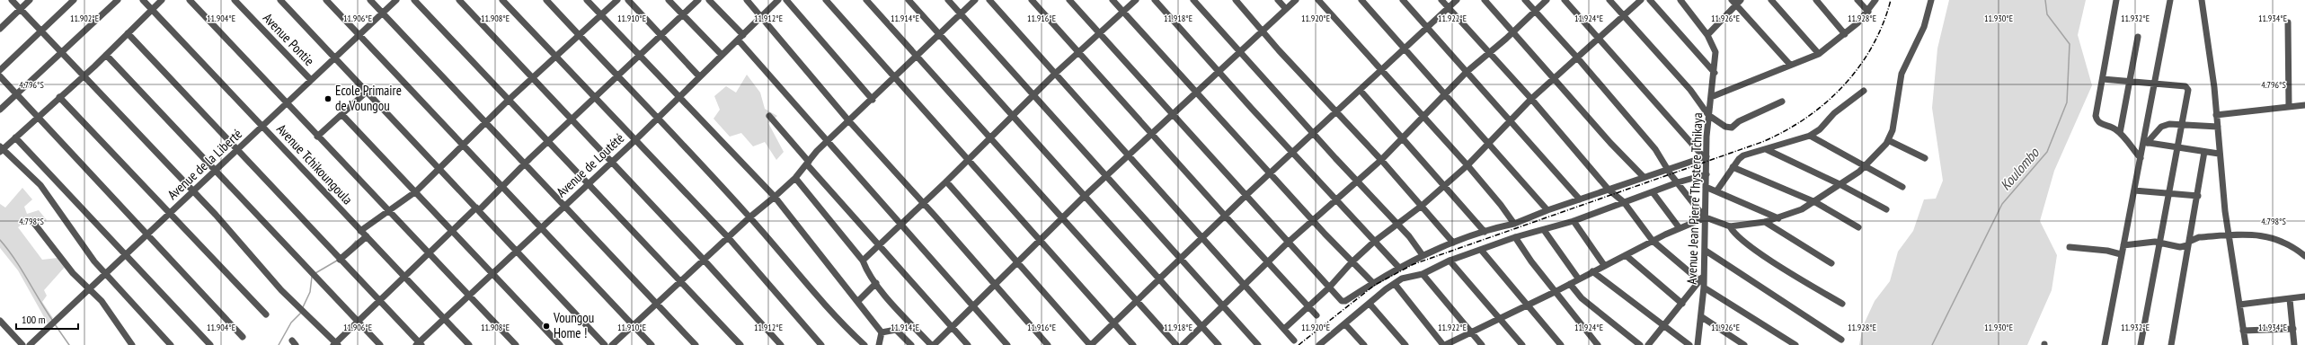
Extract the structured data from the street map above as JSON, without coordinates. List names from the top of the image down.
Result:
{
  "streets": {
    "street": [
      "Avenue Pontie",
      "Avenue de la Liberté",
      "Avenue Tchikoungoula",
      "Avenue de Loutété",
      "Avenue Jean Pierre Thystère Tchikaya"
    ]
  },
  "crossings": [
    ["Avenue Pontie", "Avenue de la Liberté"],
    ["Avenue de la Liberté", "Avenue Tchikoungoula"],
    ["Avenue Tchikoungoula", "Avenue de Loutété"]
  ],
  "water": ["Koulombo"],
  "places": ["Ecole Primaire de Voungou", "Voungou Home !"],
  "scale_bar": "100 m",
  "coordinates": [
    "11.902°E",
    "11.904°E",
    "11.906°E",
    "11.908°E",
    "11.910°E",
    "11.912°E",
    "11.914°E",
    "11.916°E",
    "11.918°E",
    "11.920°E",
    "11.922°E",
    "11.924°E",
    "11.926°E",
    "11.928°E",
    "11.930°E",
    "11.932°E",
    "11.934°E",
    "4.796°S",
    "4.798°S"
  ]
}
